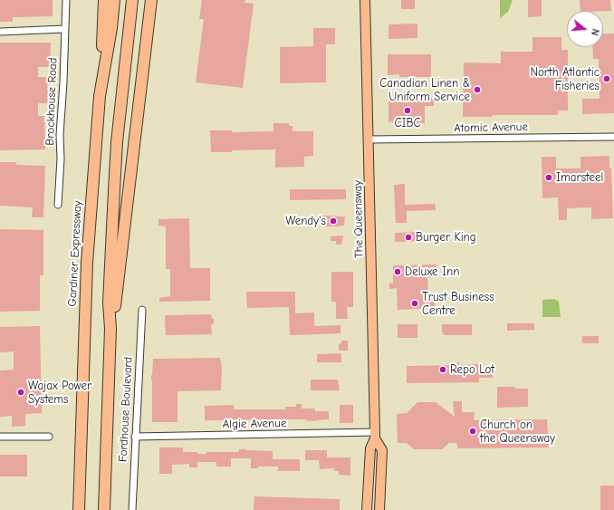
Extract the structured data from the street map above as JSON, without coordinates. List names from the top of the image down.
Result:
{
  "streets": {
    "highway": ["Gardiner Expressway"],
    "main road": ["The Queensway"],
    "street": [
      "Brockhouse Road",
      "Atomic Avenue",
      "Fordhouse Boulevard",
      "Algie Avenue"
    ]
  },
  "crossings": [
    ["Atomic Avenue", "The Queensway"],
    ["The Queensway", "Algie Avenue"],
    ["Fordhouse Boulevard", "Algie Avenue"]
  ],
  "places": [
    "North Atlantic Fisheries",
    "Canadian Linen & Uniform Service",
    "CIBC",
    "Imarsteel",
    "Wendy's",
    "Burger King",
    "Deluxe Inn",
    "Trust Business Centre",
    "Repo Lot",
    "Wajax Power Systems",
    "Church on the Queensway"
  ],
  "north": "right"
}
